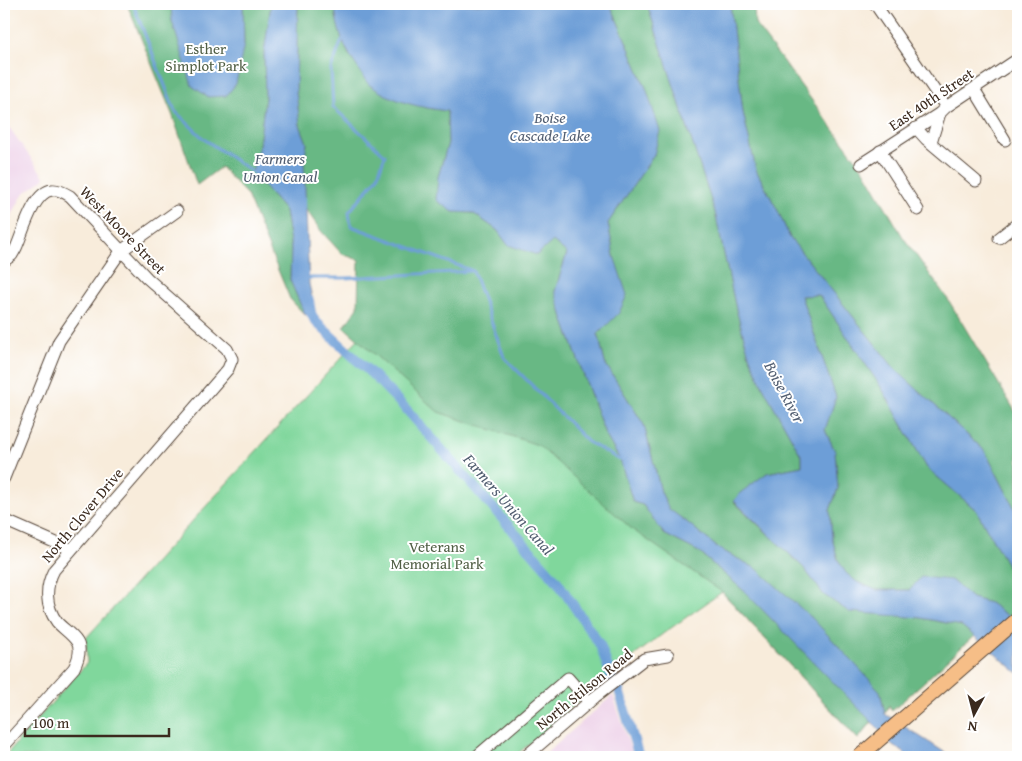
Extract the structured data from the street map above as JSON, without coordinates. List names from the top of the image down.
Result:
{
  "streets": {
    "street": [
      "East 40th Street",
      "West Moore Street",
      "North Clover Drive",
      "North Stilson Road"
    ]
  },
  "crossings": [
    ["West Moore Street", "North Clover Drive"]
  ],
  "water": ["Boise Cascade Lake", "Farmers Union Canal", "Boise River"],
  "parks": ["Esther Simplot Park", "Veterans Memorial Park"],
  "scale_bar": "100 m",
  "north": "bottom"
}
